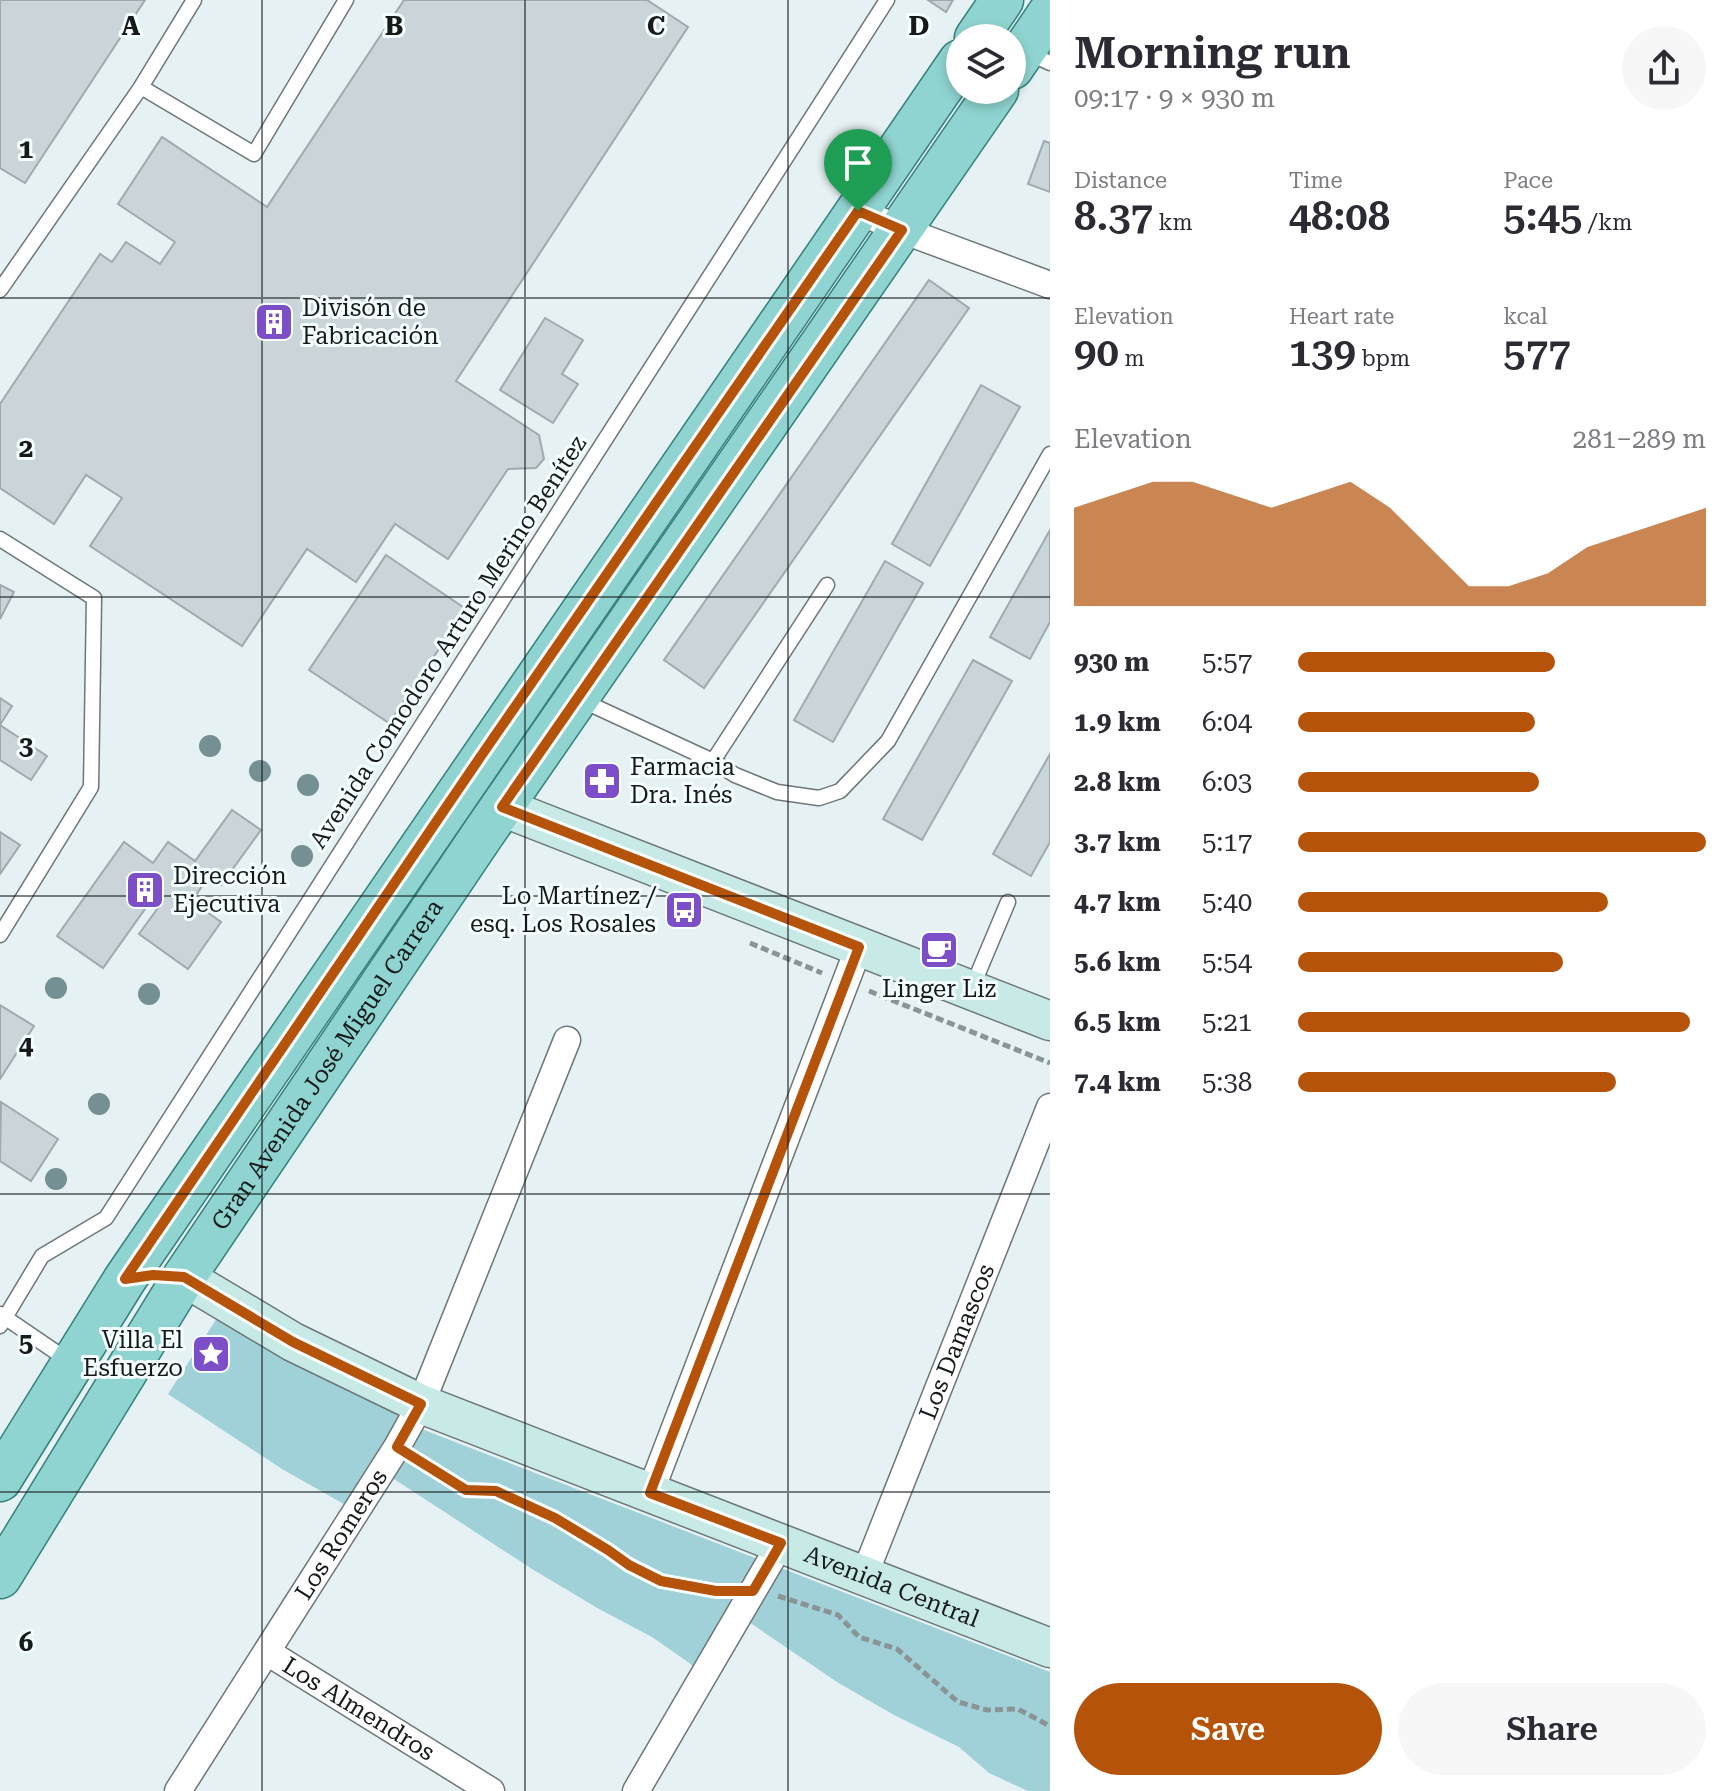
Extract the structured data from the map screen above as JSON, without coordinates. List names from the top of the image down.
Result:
{
  "streets": {
    "main road": ["Gran Avenida José Miguel Carrera", "Avenida Central"],
    "street": ["Los Damascos", "Los Romeros", "Los Almendros"],
    "lane": ["Avenida Comodoro Arturo Merino Benítez"]
  },
  "crossings": [
    ["Gran Avenida José Miguel Carrera", "Avenida Central"],
    ["Los Damascos", "Avenida Central"],
    ["Los Romeros", "Avenida Central"],
    ["Los Romeros", "Los Almendros"]
  ],
  "places": {
    "building": ["Divisón de Fabricación", "Dirección Ejecutiva"],
    "pharmacy": ["Farmacia Dra. Inés"],
    "bus stop": ["Lo Martínez / esq. Los Rosales"],
    "cafe": ["Linger Liz"],
    "place": ["Villa El Esfuerzo"]
  },
  "page": {
    "heading": ["Morning run", "09:17 · 9 × 930 m"],
    "stats": [
      ["Distance", "8.37 km"],
      ["Time", "48:08"],
      ["Pace", "5:45 /km"],
      ["Elevation", "90 m"],
      ["Heart rate", "139 bpm"],
      ["kcal", "577"]
    ],
    "chart": ["Elevation", "281–289 m"],
    "list": [
      {
        "name": "930 m",
        "note": "5:57"
      },
      {
        "name": "1.9 km",
        "note": "6:04"
      },
      {
        "name": "2.8 km",
        "note": "6:03"
      },
      {
        "name": "3.7 km",
        "note": "5:17"
      },
      {
        "name": "4.7 km",
        "note": "5:40"
      },
      {
        "name": "5.6 km",
        "note": "5:54"
      },
      {
        "name": "6.5 km",
        "note": "5:21"
      },
      {
        "name": "7.4 km",
        "note": "5:38"
      }
    ],
    "buttons": ["Save", "Share"]
  },
  "grid": {
    "columns": [
      "A",
      "B",
      "C",
      "D"
    ],
    "rows": [
      "1",
      "2",
      "3",
      "4",
      "5",
      "6"
    ]
  }
}
